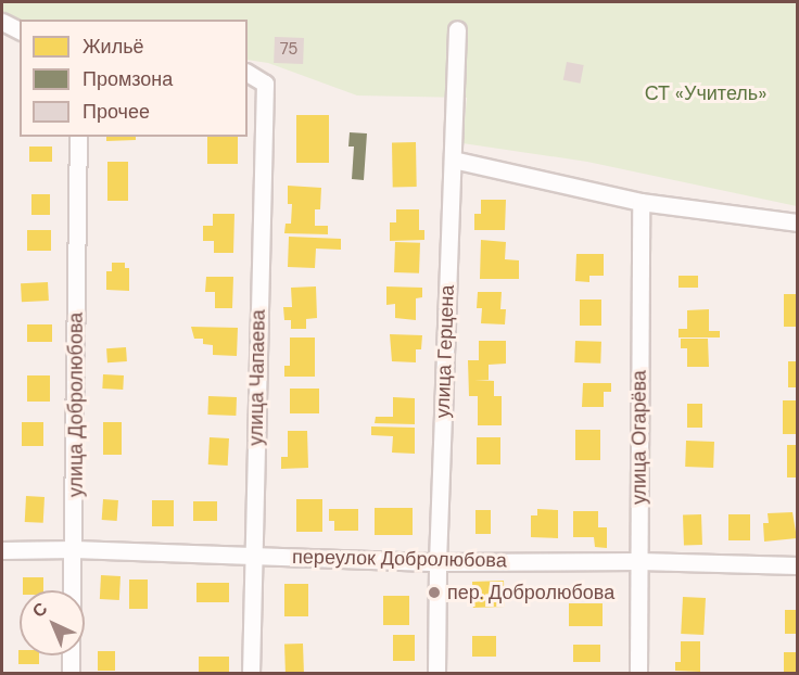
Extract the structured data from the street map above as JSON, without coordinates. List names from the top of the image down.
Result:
{
  "streets": {
    "street": [
      "улица Герцена",
      "улица Чапаева",
      "улица Добролюбова",
      "улица Огарёва",
      "переулок Добролюбова"
    ]
  },
  "crossings": [
    ["улица Герцена", "переулок Добролюбова"],
    ["улица Чапаева", "переулок Добролюбова"],
    ["улица Добролюбова", "переулок Добролюбова"],
    ["улица Огарёва", "переулок Добролюбова"]
  ],
  "parks": ["СТ «Учитель»"],
  "places": ["пер. Добролюбова"],
  "house_numbers": ["75"],
  "legend": ["Жильё", "Промзона", "Прочее"],
  "north": "top left"
}
